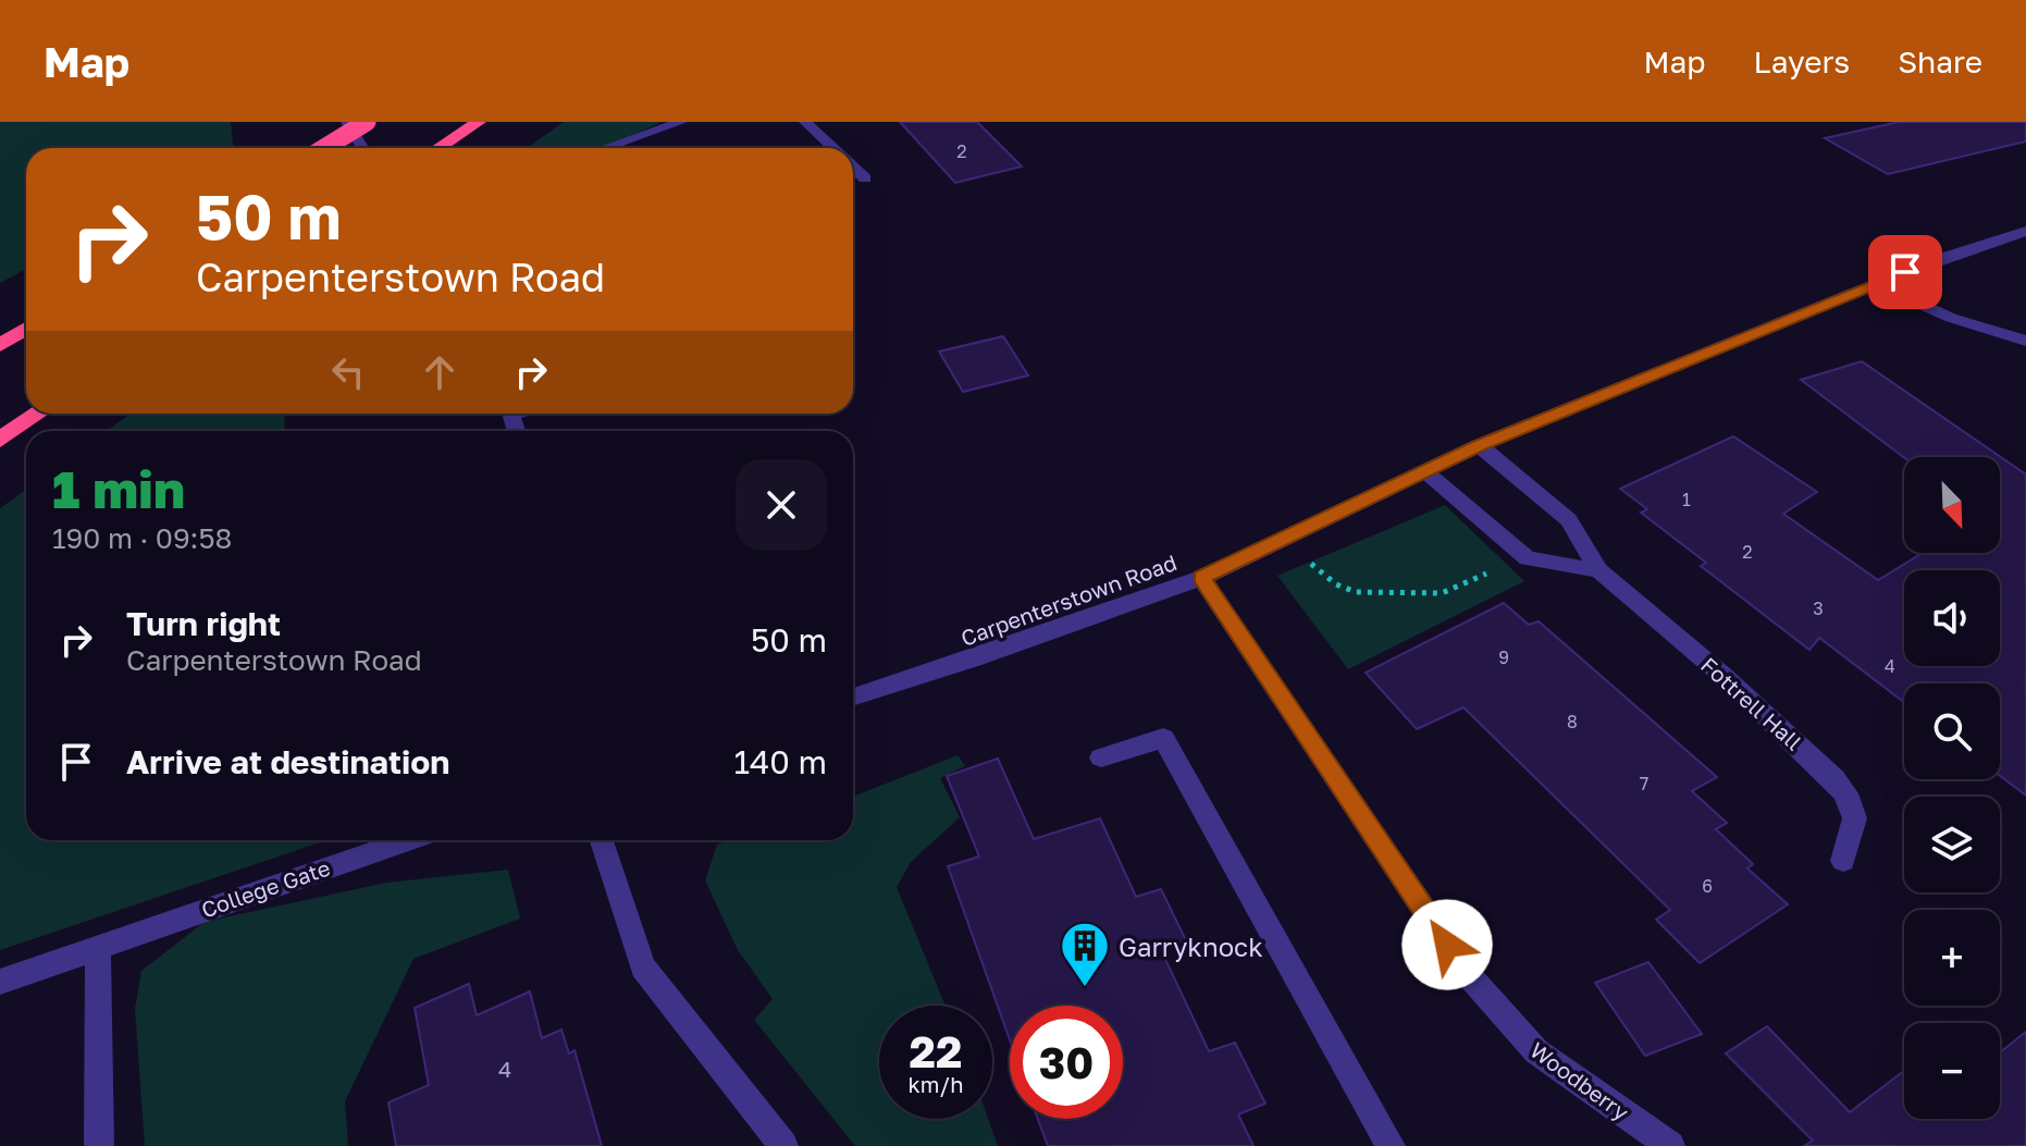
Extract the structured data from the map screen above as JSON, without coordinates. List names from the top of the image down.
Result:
{
  "streets": {
    "street": [
      "Carpenterstown Road",
      "Fottrell Hall",
      "College Gate",
      "Woodberry"
    ]
  },
  "crossings": [
    ["Carpenterstown Road", "Fottrell Hall"],
    ["Carpenterstown Road", "Woodberry"]
  ],
  "places": {
    "building": ["Garryknock"]
  },
  "house_numbers": [
    "2",
    "1",
    "2",
    "3",
    "9",
    "4",
    "8",
    "7",
    "6",
    "4"
  ],
  "north": "bottom right",
  "page": {
    "header": "Map",
    "nav": ["Map", "Layers", "Share"],
    "turn": ["50 m", "Carpenterstown Road"],
    "heading": ["1 min", "190 m · 09:58"],
    "map_buttons": ["+", "−"],
    "list": [
      {
        "name": "Turn right",
        "note": "Carpenterstown Road",
        "value": "50 m"
      },
      {
        "name": "Arrive at destination",
        "value": "140 m"
      }
    ],
    "speed": "22 km/h",
    "limit": "30"
  }
}
